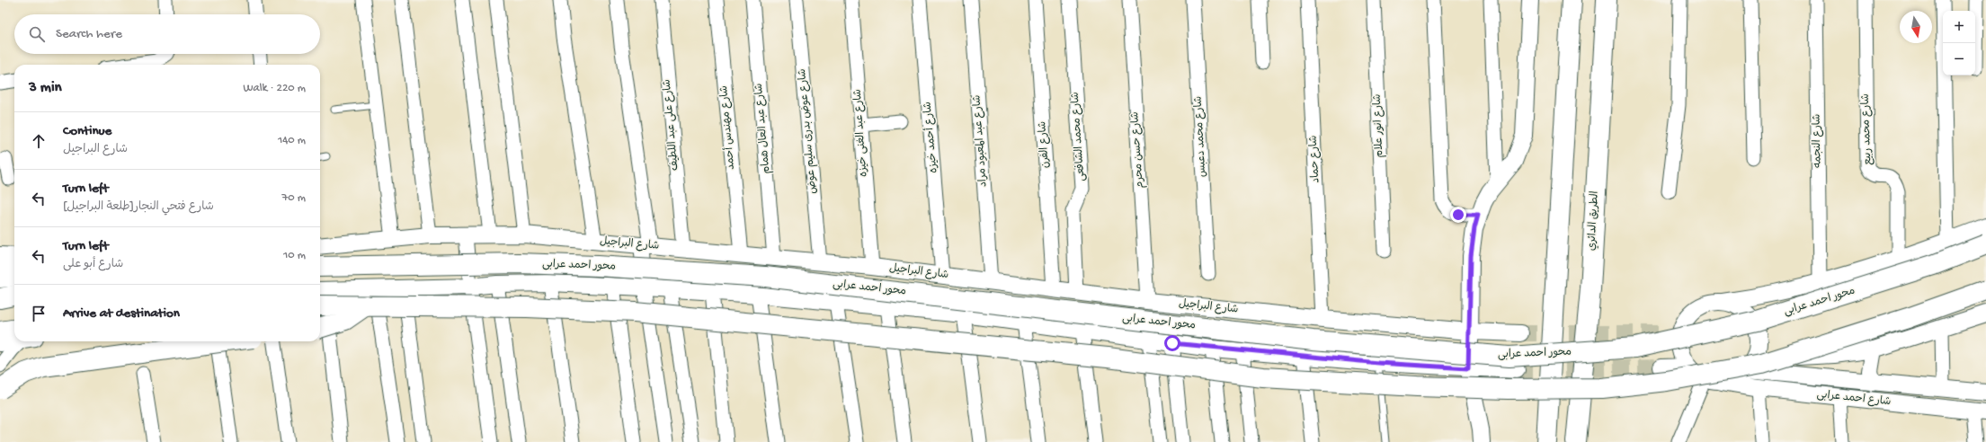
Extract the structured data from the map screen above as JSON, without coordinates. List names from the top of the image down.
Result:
{
  "streets": {
    "highway": ["الطريق الدائري", "محور احمد عرابى"],
    "street": [
      "شارع على عبد اللطيف",
      "شارع انور علام",
      "شارع مهندس أحمد",
      "شارع عبد العال همام",
      "شارع محمد ربيع",
      "شارع عوض بدرى سليم عوض",
      "شارع عبد الغنى خيزه",
      "شارع محمد الشافعى",
      "شارع محمد دعبس",
      "شارع أحمد خيزه",
      "شارع عبد المعبود مراد",
      "شارع النجمه",
      "شارع الفرن",
      "شارع حسن محرم",
      "شارع حماد",
      "شارع البراجيل",
      "شارع احمد عرابى"
    ]
  },
  "crossings": [
    ["شارع على عبد اللطيف", "شارع البراجيل"],
    ["شارع مهندس أحمد", "شارع البراجيل"],
    ["شارع عبد العال همام", "شارع البراجيل"],
    ["شارع عوض بدرى سليم عوض", "شارع البراجيل"],
    ["شارع عبد الغنى خيزه", "شارع البراجيل"],
    ["شارع محمد الشافعى", "شارع البراجيل"],
    ["شارع أحمد خيزه", "شارع البراجيل"],
    ["شارع عبد المعبود مراد", "شارع البراجيل"],
    ["شارع الفرن", "شارع البراجيل"],
    ["شارع حسن محرم", "شارع البراجيل"],
    ["شارع حماد", "شارع البراجيل"]
  ],
  "north": "bottom",
  "page": {
    "map_buttons": ["+", "−"],
    "search": "Search here",
    "heading": ["3 min", "Walk · 220 m"],
    "list": [
      ["Continue", "شارع البراجيل", "140 m"],
      ["Turn left", "شارع فتحي النجار[طلعة البراجيل]", "70 m"],
      ["Turn left", "شارع أبو على", "10 m"],
      "Arrive at destination"
    ]
  }
}
